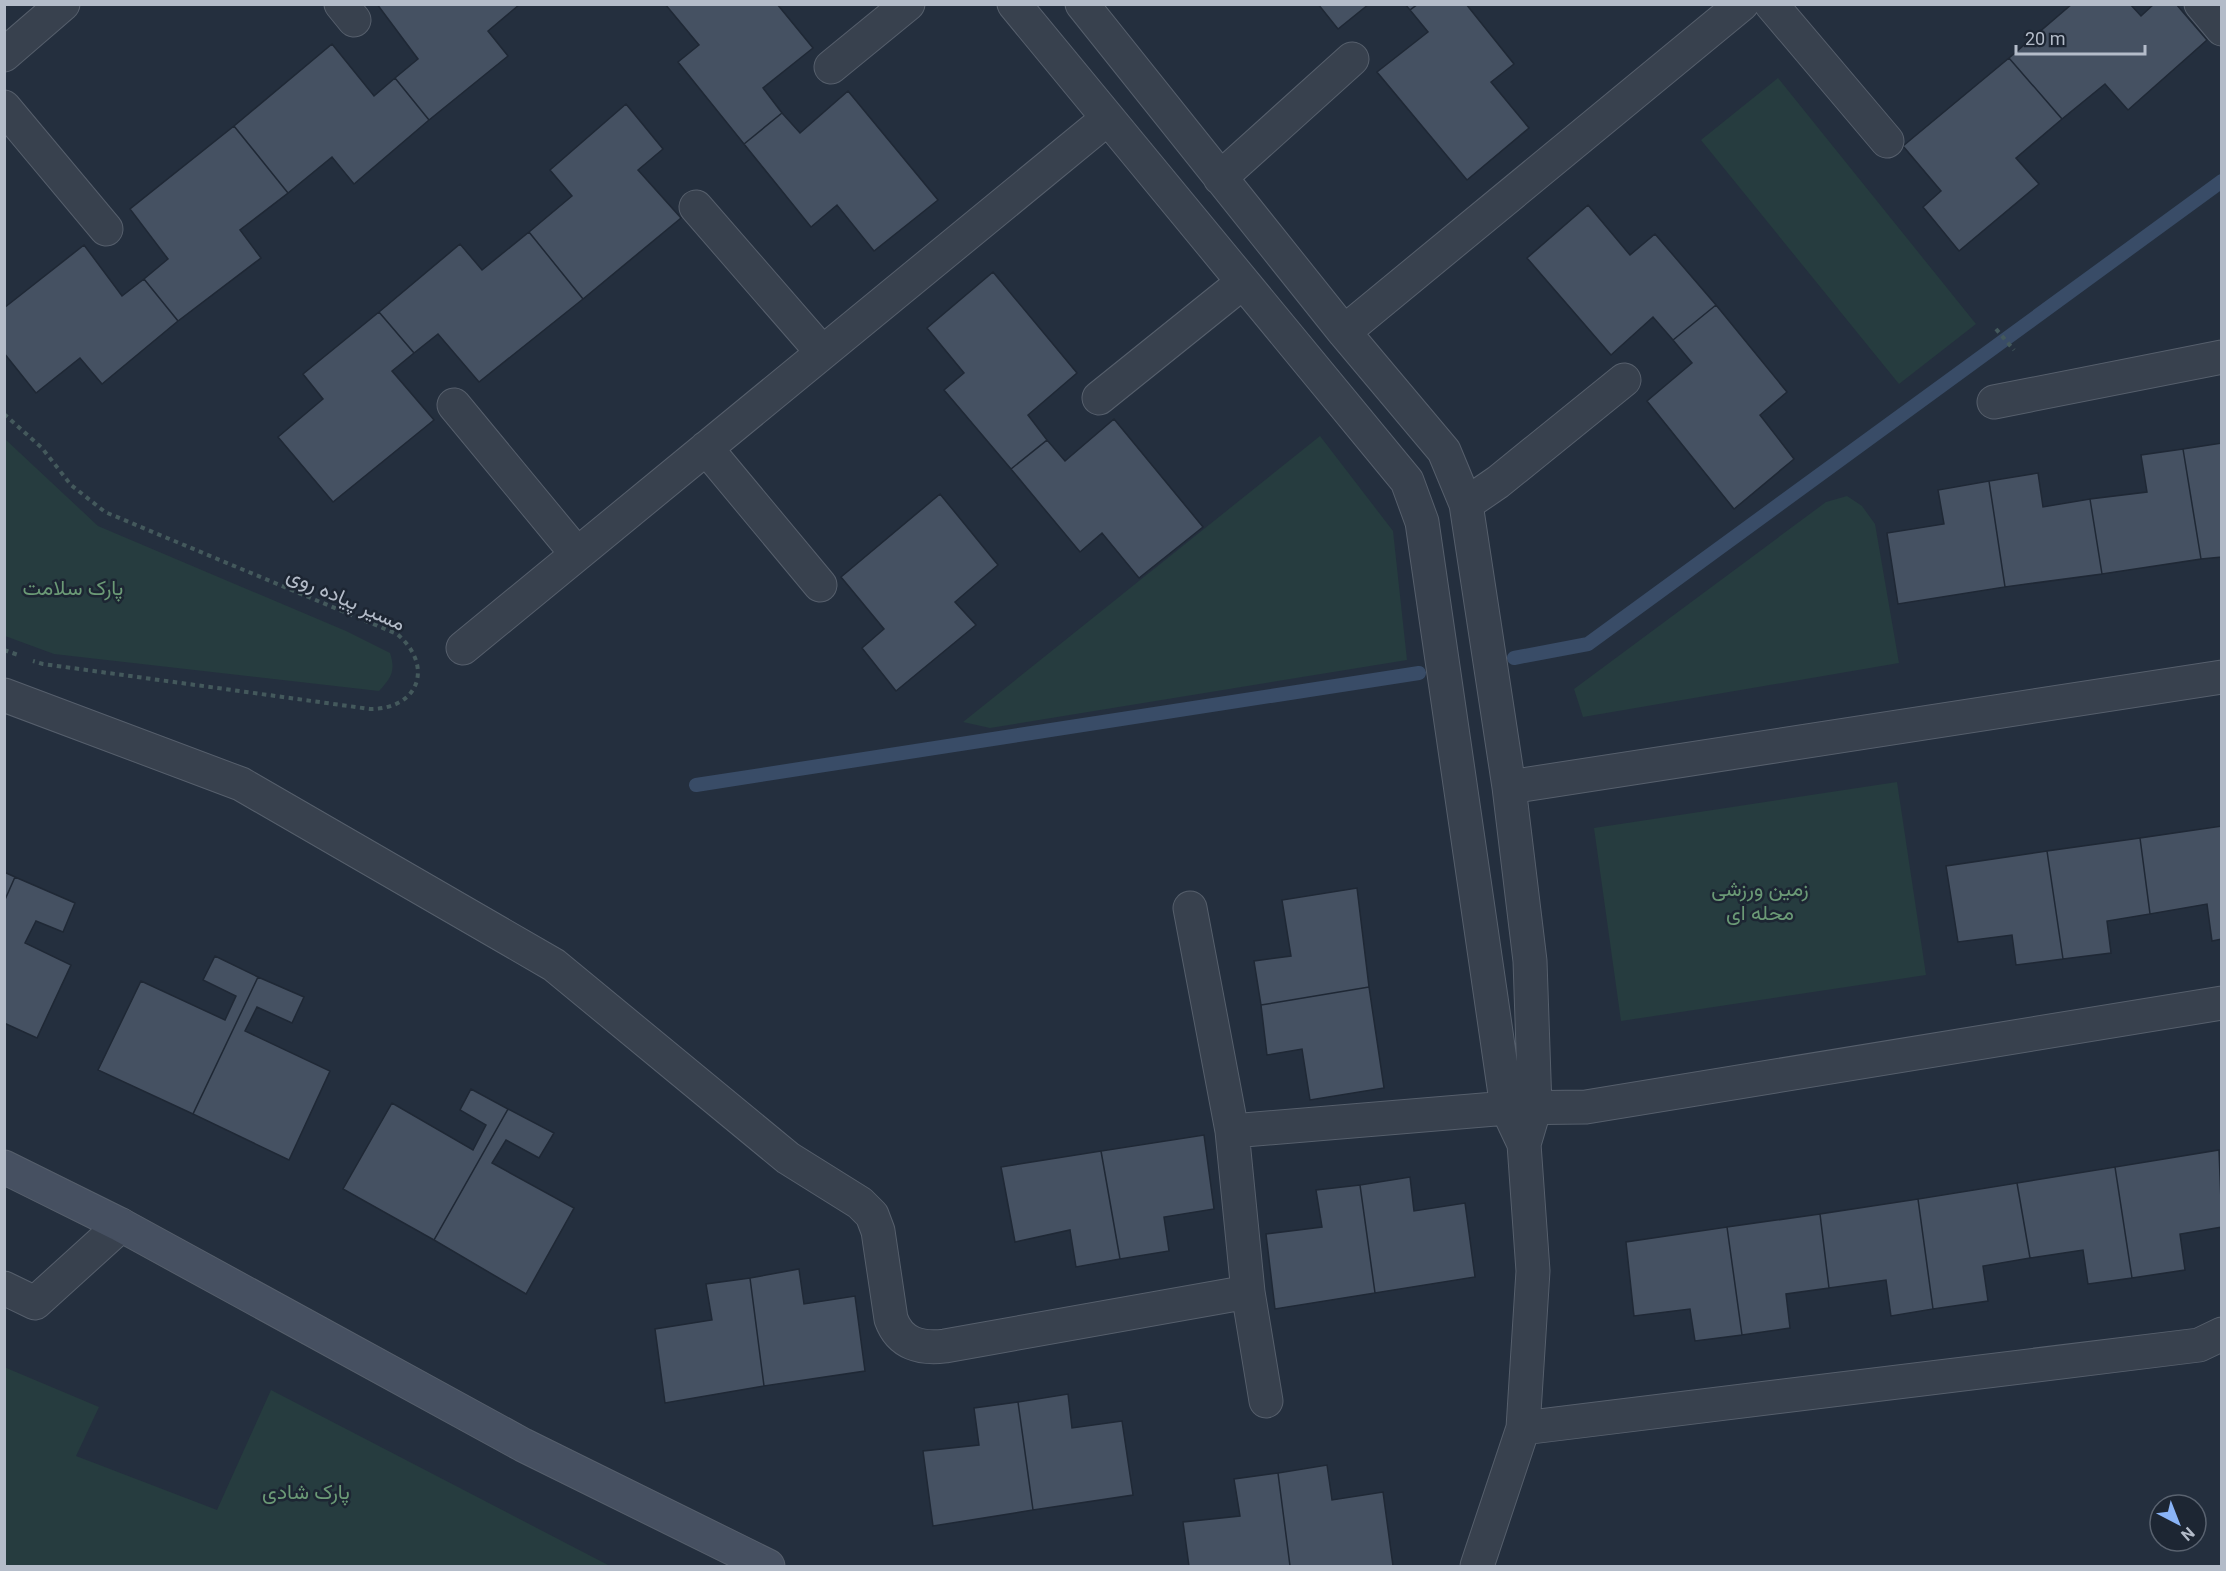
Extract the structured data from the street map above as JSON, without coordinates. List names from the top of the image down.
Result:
{
  "streets": {
    "path": ["مسیر پیاده روی"]
  },
  "parks": ["پارک سلامت", "زمین ورزشی محله ای", "پارک شادی"],
  "scale_bar": "20 m",
  "north": "bottom right"
}
